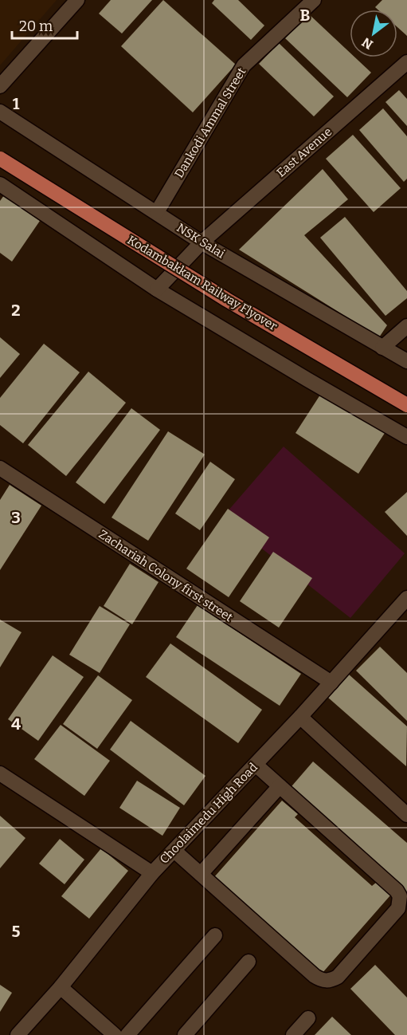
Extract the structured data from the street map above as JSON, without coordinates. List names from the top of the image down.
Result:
{
  "streets": {
    "main road": ["Kodambakkam Railway Flyover"],
    "street": [
      "Dankodi Ammal Street",
      "East Avenue",
      "NSK Salai",
      "Zachariah Colony first street",
      "Choolaimedu High Road"
    ]
  },
  "crossings": [
    ["Dankodi Ammal Street", "NSK Salai"],
    ["East Avenue", "NSK Salai"],
    ["Zachariah Colony first street", "Choolaimedu High Road"]
  ],
  "scale_bar": "20 m",
  "north": "bottom left",
  "grid": {
    "columns": ["B"],
    "rows": [
      "1",
      "2",
      "3",
      "4",
      "5"
    ]
  }
}
